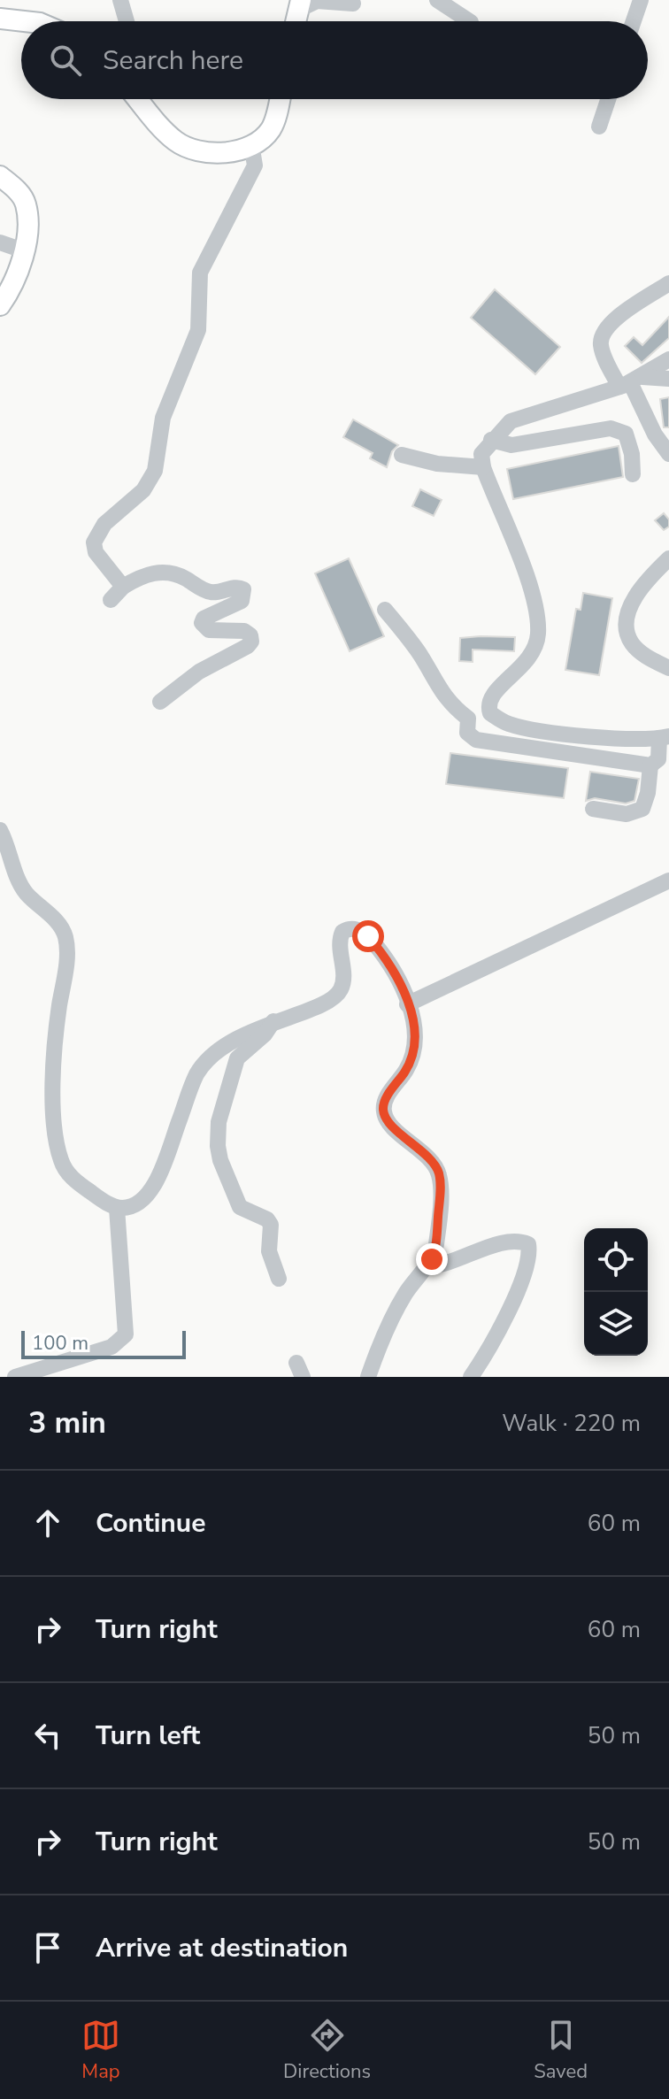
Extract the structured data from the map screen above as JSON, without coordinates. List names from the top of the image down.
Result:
{
  "scale_bar": "100 m",
  "page": {
    "search": "Search here",
    "scale": "100 m",
    "heading": ["3 min", "Walk · 220 m"],
    "list": [
      ["Continue", "60 m"],
      ["Turn right", "60 m"],
      ["Turn left", "50 m"],
      ["Turn right", "50 m"],
      "Arrive at destination"
    ],
    "nav": ["Map", "Directions", "Saved"]
  }
}
